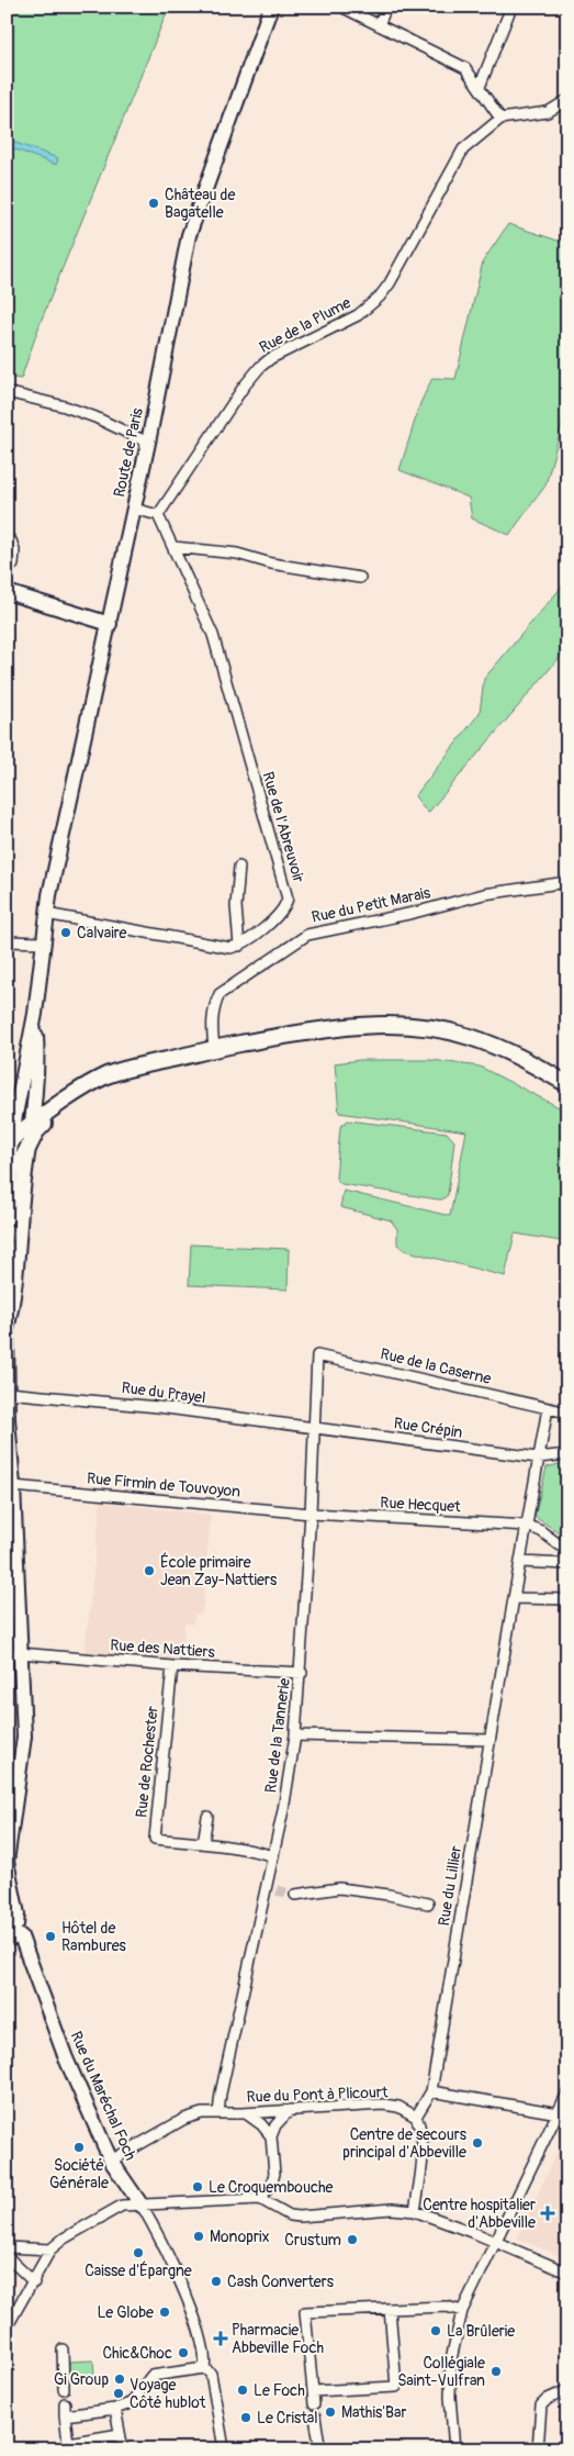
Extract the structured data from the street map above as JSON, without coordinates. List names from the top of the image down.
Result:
{
  "streets": {
    "main road": ["Route de Paris", "Rue du Maréchal Foch"],
    "street": [
      "Rue de la Plume",
      "Rue de l'Abreuvoir",
      "Rue du Petit Marais",
      "Rue de la Caserne",
      "Rue du Prayel",
      "Rue Crépin",
      "Rue Firmin de Touvoyon",
      "Rue Hecquet",
      "Rue des Nattiers",
      "Rue de la Tannerie",
      "Rue de Rochester",
      "Rue du Lillier",
      "Rue du Pont à Plicourt"
    ]
  },
  "crossings": [
    ["Rue de la Plume", "Rue de l'Abreuvoir"],
    ["Route de Paris", "Rue du Maréchal Foch"],
    ["Rue de la Caserne", "Rue de la Tannerie"],
    ["Rue de la Caserne", "Rue du Lillier"],
    ["Rue du Prayel", "Rue Crépin"],
    ["Rue du Prayel", "Rue de la Tannerie"],
    ["Rue du Prayel", "Rue du Maréchal Foch"],
    ["Rue Crépin", "Rue de la Tannerie"],
    ["Rue Crépin", "Rue du Lillier"],
    ["Rue Firmin de Touvoyon", "Rue Hecquet"],
    ["Rue Firmin de Touvoyon", "Rue de la Tannerie"],
    ["Rue Firmin de Touvoyon", "Rue du Maréchal Foch"],
    ["Rue Hecquet", "Rue de la Tannerie"],
    ["Rue Hecquet", "Rue du Lillier"],
    ["Rue des Nattiers", "Rue de la Tannerie"],
    ["Rue des Nattiers", "Rue de Rochester"],
    ["Rue des Nattiers", "Rue du Maréchal Foch"],
    ["Rue de la Tannerie", "Rue de Rochester"],
    ["Rue de la Tannerie", "Rue du Pont à Plicourt"],
    ["Rue du Lillier", "Rue du Pont à Plicourt"],
    ["Rue du Pont à Plicourt", "Rue du Maréchal Foch"]
  ],
  "places": {
    "other": [
      "Château de Bagatelle",
      "Calvaire",
      "École primaire Jean Zay-Nattiers",
      "Hôtel de Rambures",
      "Centre de secours principal d'Abbeville",
      "Société Générale",
      "Le Croquembouche",
      "Monoprix",
      "Crustum",
      "Caisse d'Épargne",
      "Cash Converters",
      "Le Globe",
      "La Brûlerie",
      "Chic&Choc",
      "Collégiale Saint-Vulfran",
      "Gi Group",
      "Le Foch",
      "Voyage Côté hublot",
      "Mathis'Bar",
      "Le Cristal"
    ],
    "health": ["Centre hospitalier d'Abbeville", "Pharmacie Abbeville Foch"]
  }
}
